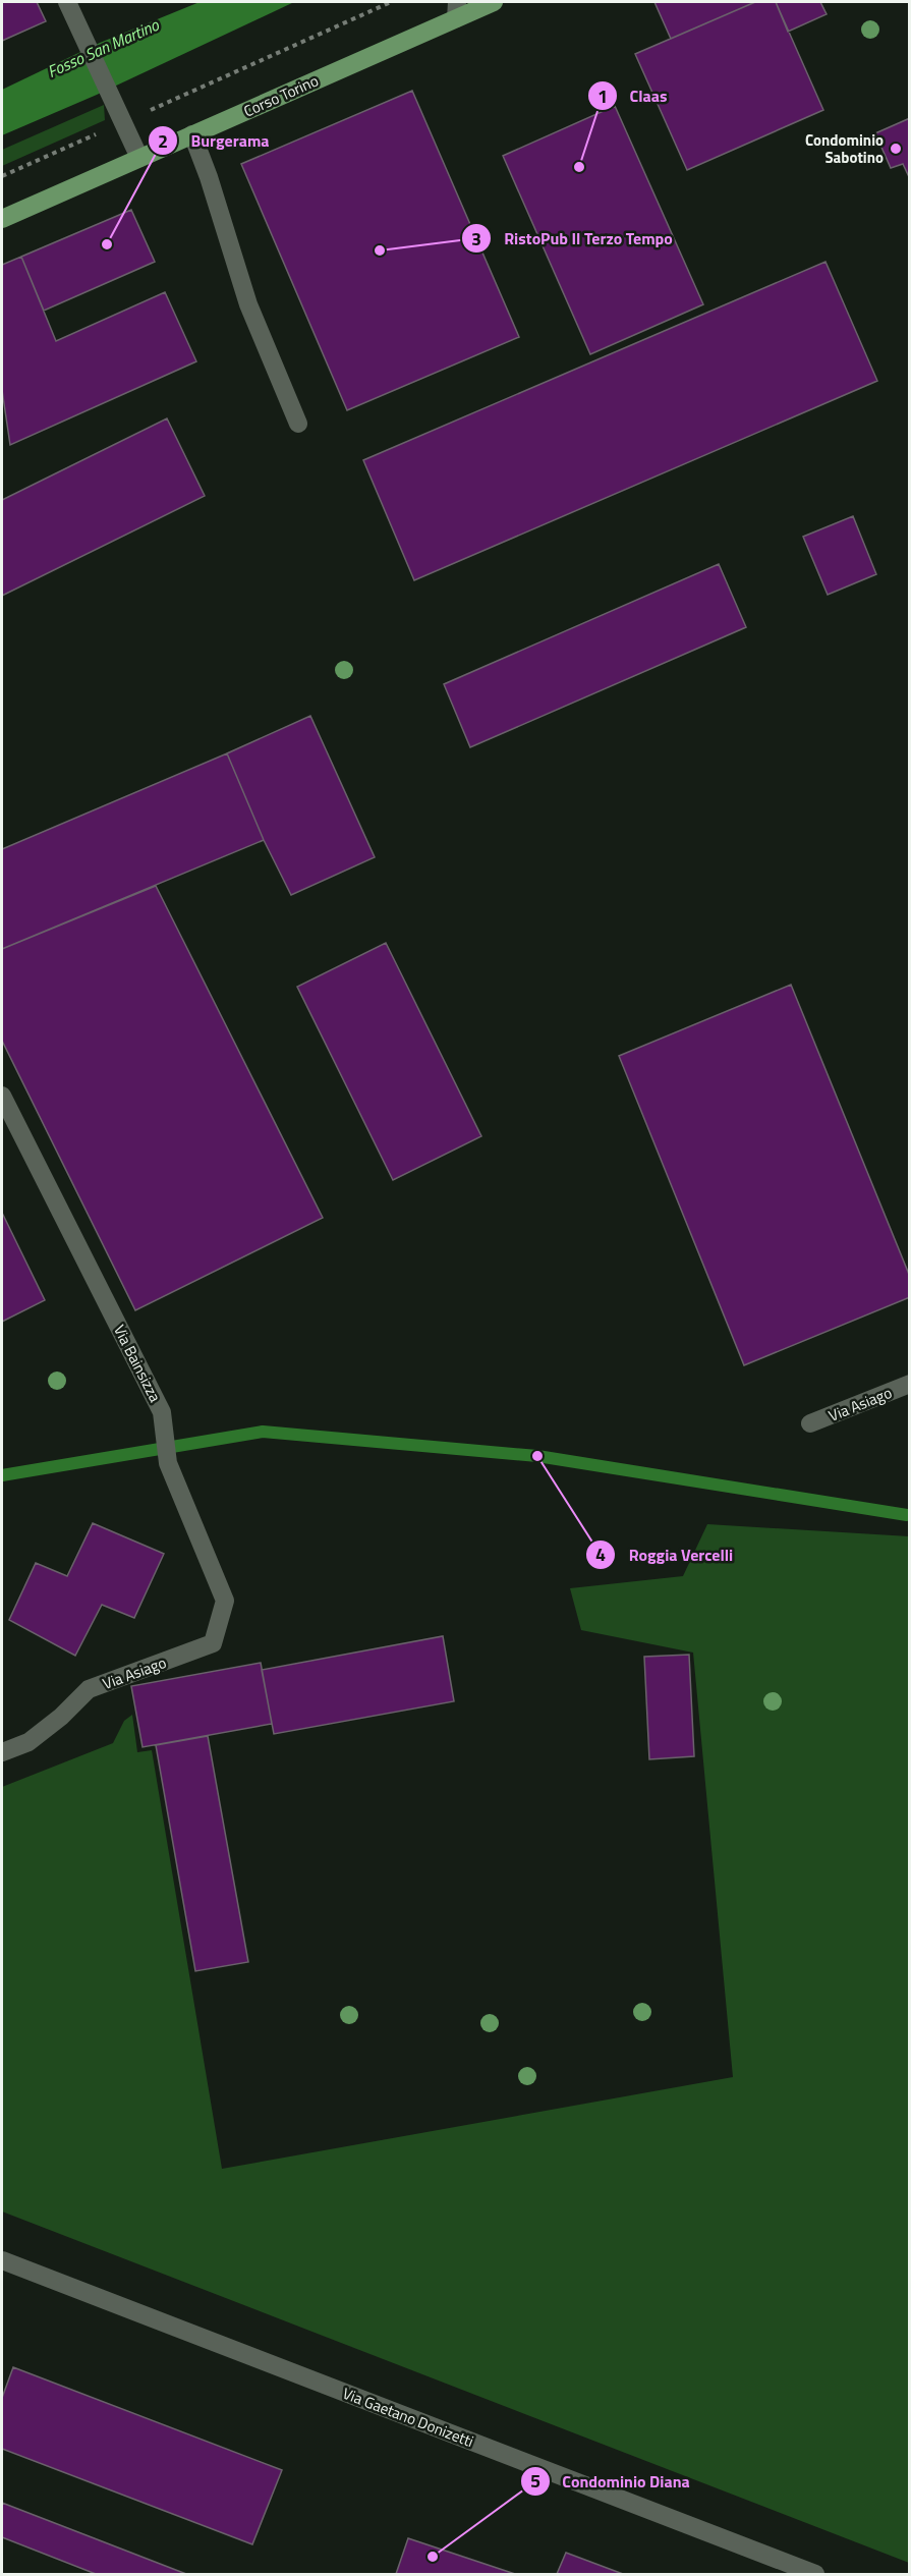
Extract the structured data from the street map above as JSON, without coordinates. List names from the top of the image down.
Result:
{
  "streets": {
    "main road": ["Corso Torino"],
    "street": ["Via Bainsizza", "Via Asiago", "Via Gaetano Donizetti"]
  },
  "crossings": [
    ["Via Bainsizza", "Via Asiago"]
  ],
  "water": ["Fosso San Martino"],
  "places": [
    "Condominio Sabotino",
    "Claas",
    "Burgerama",
    "RistoPub Il Terzo Tempo",
    "Roggia Vercelli",
    "Condominio Diana"
  ]
}
